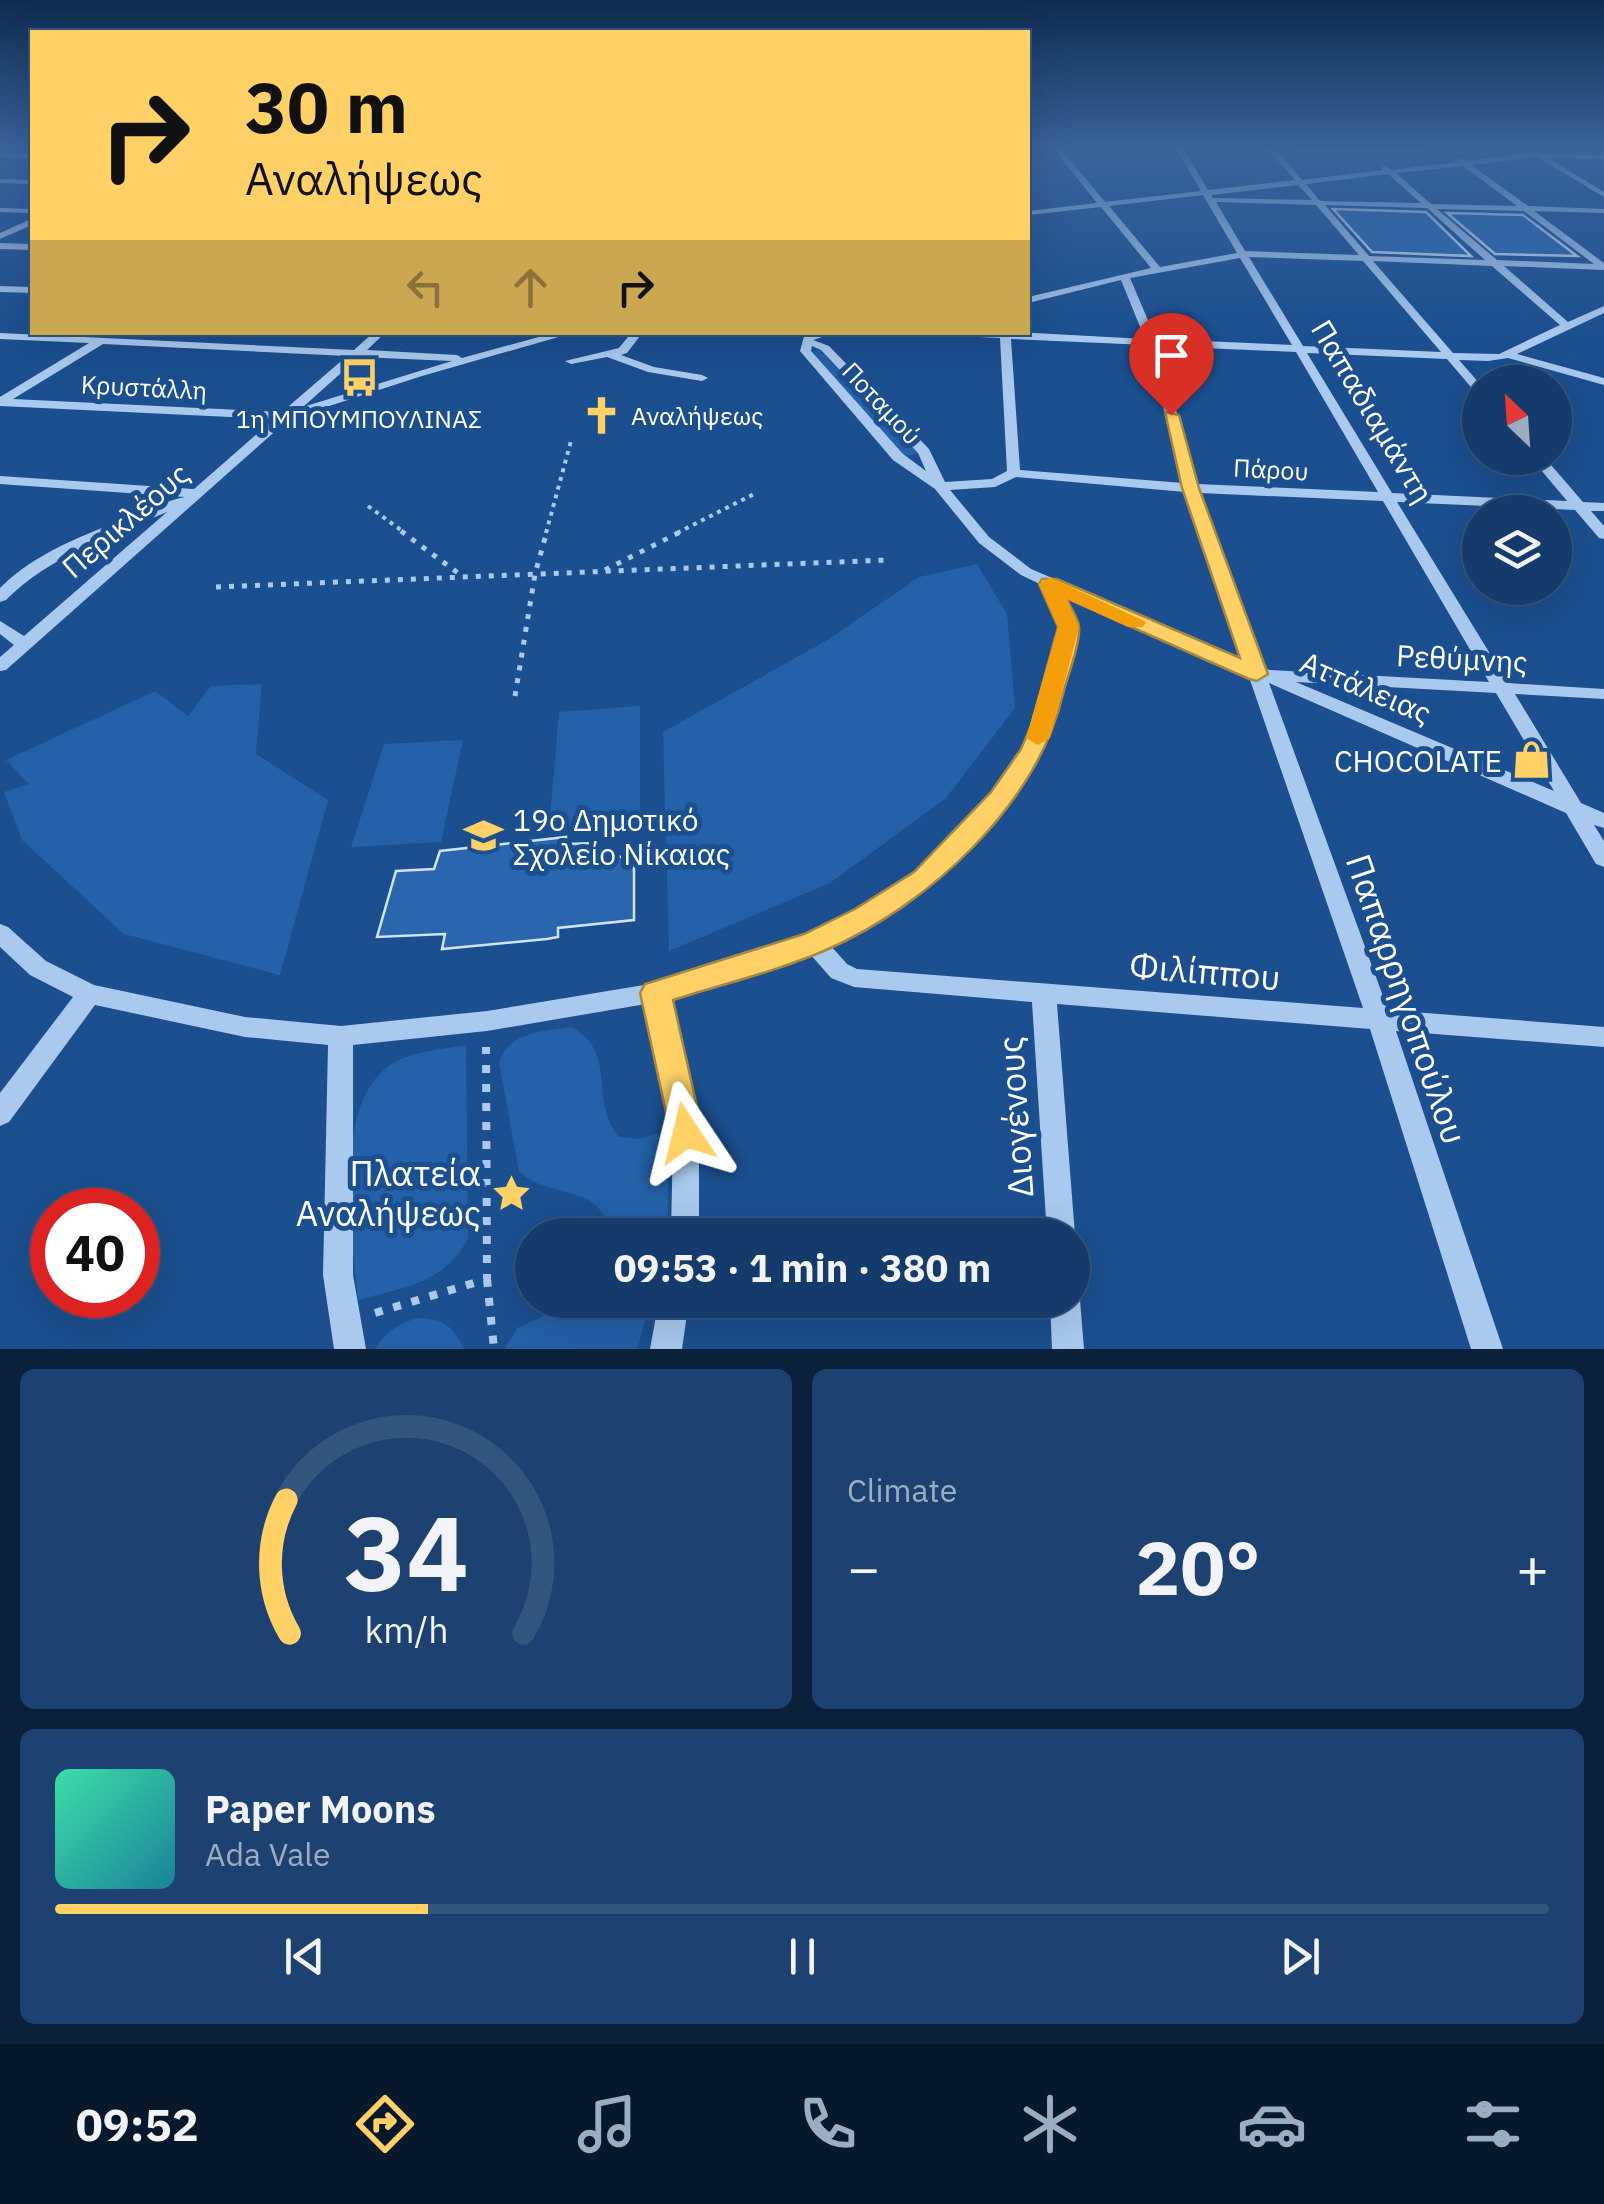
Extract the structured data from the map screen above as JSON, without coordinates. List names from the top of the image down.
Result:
{
  "streets": {
    "street": [
      "Κρυστάλλη",
      "Ποταμού",
      "Παπαδιαμάντη",
      "Πάρου",
      "Περικλέους",
      "Ρεθύμνης",
      "Αττάλειας",
      "Φιλίππου",
      "Παπαρρηγοπούλου",
      "Διογένους"
    ]
  },
  "crossings": [
    ["Κρυστάλλη", "Περικλέους"],
    ["Ποταμού", "Πάρου"],
    ["Ποταμού", "Αττάλειας"],
    ["Παπαδιαμάντη", "Πάρου"],
    ["Παπαδιαμάντη", "Ρεθύμνης"],
    ["Παπαδιαμάντη", "Αττάλειας"],
    ["Πάρου", "Παπαρρηγοπούλου"],
    ["Ρεθύμνης", "Αττάλειας"],
    ["Ρεθύμνης", "Παπαρρηγοπούλου"],
    ["Αττάλειας", "Παπαρρηγοπούλου"],
    ["Φιλίππου", "Παπαρρηγοπούλου"],
    ["Φιλίππου", "Διογένους"]
  ],
  "places": {
    "bus stop": ["1η ΜΠΟΥΜΠΟΥΛΙΝΑΣ"],
    "church": ["Αναλήψεως"],
    "shop": ["CHOCOLATE"],
    "school or university": ["19ο Δημοτικό Σχολείο Νίκαιας"],
    "place": ["Πλατεία Αναλήψεως"]
  },
  "north": "top left",
  "page": {
    "turn": ["30 m", "Αναλήψεως"],
    "limit": "40",
    "trip": "09:53 · 1 min · 380 m",
    "tile": "Climate",
    "heat": ["−", "20°", "+"],
    "song": ["Paper Moons", "Ada Vale"],
    "tabs": "09:52",
    "gauge": ["34", "km/h"]
  }
}
